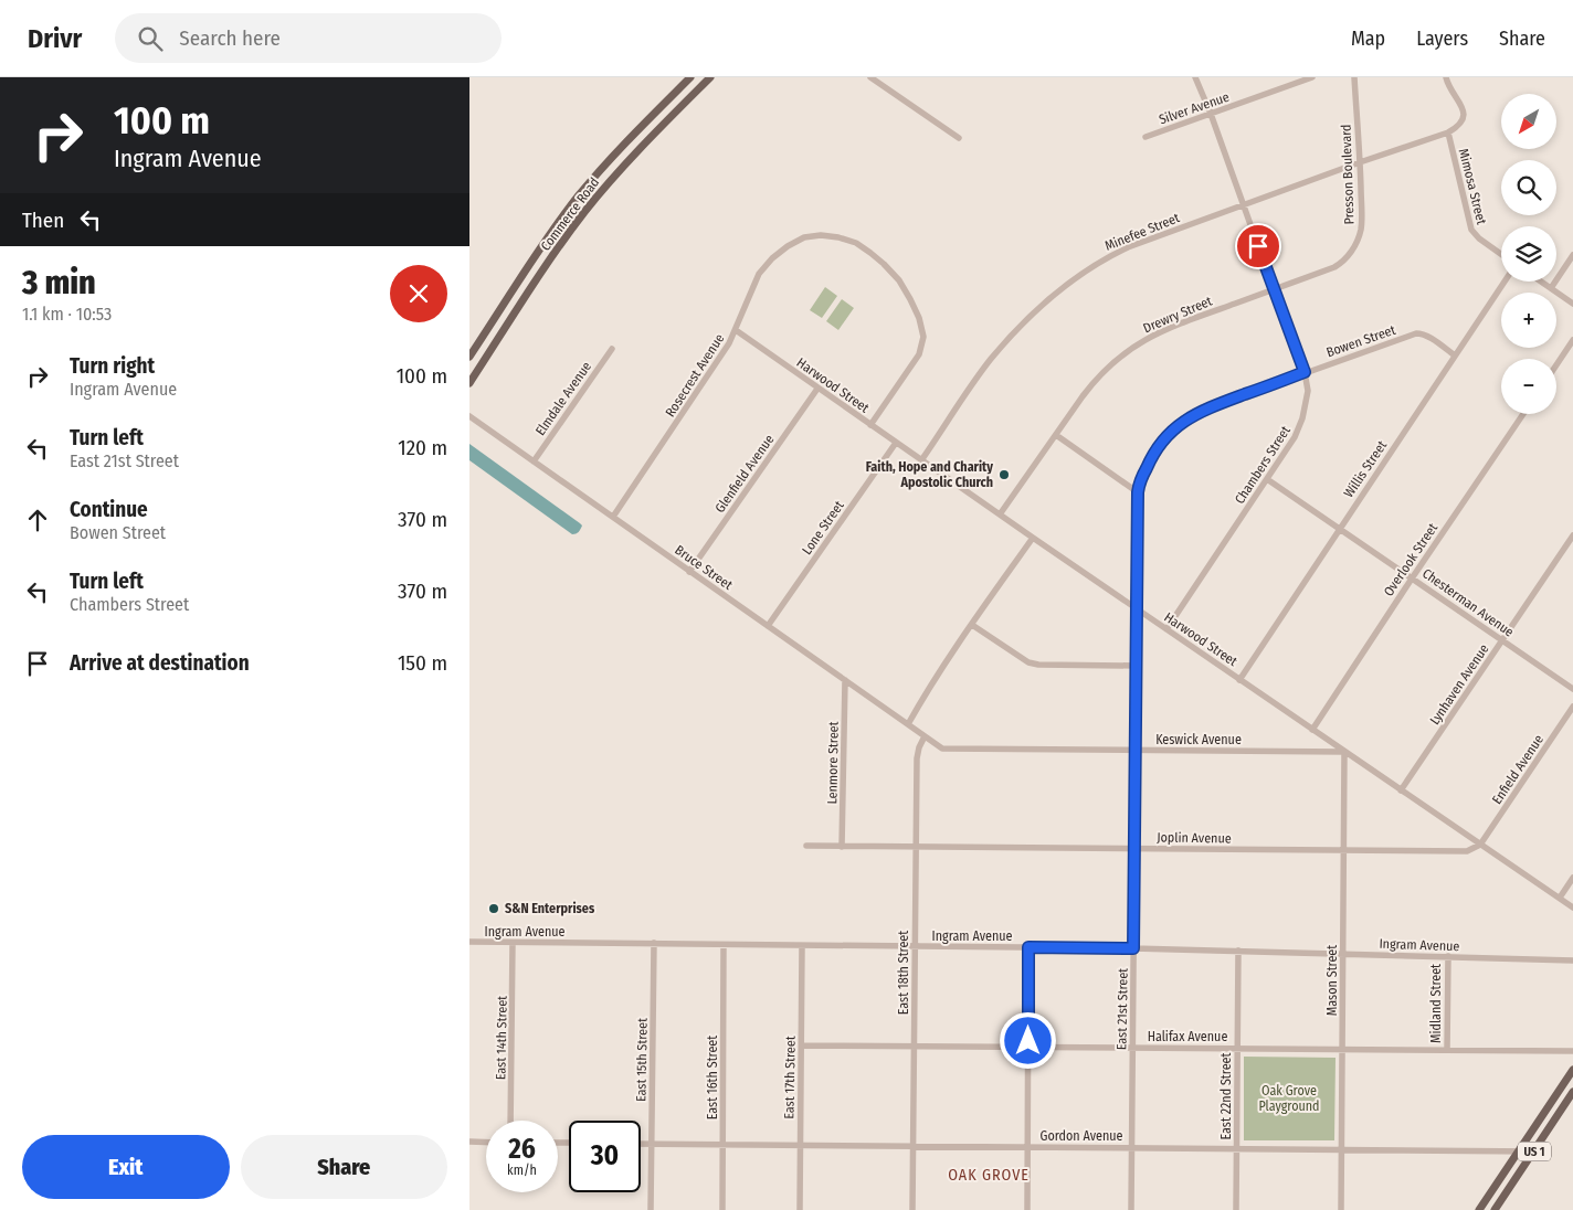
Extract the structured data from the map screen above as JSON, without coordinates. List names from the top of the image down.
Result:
{
  "streets": {
    "main road": ["Commerce Road", "US 1"],
    "street": [
      "Silver Avenue",
      "Presson Boulevard",
      "Mimosa Street",
      "Minefee Street",
      "Drewry Street",
      "Bowen Street",
      "Rosecrest Avenue",
      "Harwood Street",
      "Elmdale Avenue",
      "Chambers Street",
      "Willis Street",
      "Glenfield Avenue",
      "Lone Street",
      "Overlook Street",
      "Bruce Street",
      "Chesterman Avenue",
      "Lynhaven Avenue",
      "Keswick Avenue",
      "Lenmore Street",
      "Enfield Avenue",
      "Joplin Avenue",
      "Ingram Avenue",
      "East 18th Street",
      "Mason Street",
      "Midland Street",
      "East 21st Street",
      "Halifax Avenue",
      "East 14th Street",
      "East 15th Street",
      "East 16th Street",
      "East 17th Street",
      "East 22nd Street",
      "Gordon Avenue"
    ]
  },
  "crossings": [
    ["Silver Avenue", "Chambers Street"],
    ["Presson Boulevard", "Minefee Street"],
    ["Presson Boulevard", "Drewry Street"],
    ["Mimosa Street", "Minefee Street"],
    ["Minefee Street", "Harwood Street"],
    ["Minefee Street", "Chambers Street"],
    ["Drewry Street", "Harwood Street"],
    ["Drewry Street", "Chambers Street"],
    ["Bowen Street", "Harwood Street"],
    ["Bowen Street", "Chambers Street"],
    ["Bowen Street", "Willis Street"],
    ["Bowen Street", "East 21st Street"],
    ["Rosecrest Avenue", "Harwood Street"],
    ["Rosecrest Avenue", "Glenfield Avenue"],
    ["Rosecrest Avenue", "Bruce Street"],
    ["Harwood Street", "Chambers Street"],
    ["Harwood Street", "Willis Street"],
    ["Harwood Street", "Glenfield Avenue"],
    ["Harwood Street", "Lone Street"],
    ["Harwood Street", "Overlook Street"],
    ["Harwood Street", "Lynhaven Avenue"],
    ["Harwood Street", "Keswick Avenue"],
    ["Harwood Street", "Enfield Avenue"],
    ["Harwood Street", "Joplin Avenue"],
    ["Harwood Street", "Mason Street"],
    ["Harwood Street", "East 21st Street"],
    ["Elmdale Avenue", "Bruce Street"],
    ["Chambers Street", "Chesterman Avenue"],
    ["Willis Street", "Chesterman Avenue"],
    ["Glenfield Avenue", "Bruce Street"],
    ["Lone Street", "Bruce Street"],
    ["Overlook Street", "Chesterman Avenue"],
    ["Bruce Street", "Keswick Avenue"],
    ["Bruce Street", "Lenmore Street"],
    ["Bruce Street", "East 18th Street"],
    ["Chesterman Avenue", "Lynhaven Avenue"],
    ["Keswick Avenue", "East 18th Street"],
    ["Keswick Avenue", "Mason Street"],
    ["Keswick Avenue", "East 21st Street"],
    ["Lenmore Street", "Joplin Avenue"],
    ["Enfield Avenue", "Joplin Avenue"],
    ["Joplin Avenue", "East 18th Street"],
    ["Joplin Avenue", "Mason Street"],
    ["Joplin Avenue", "East 21st Street"],
    ["Ingram Avenue", "East 18th Street"],
    ["Ingram Avenue", "Mason Street"],
    ["Ingram Avenue", "Midland Street"],
    ["Ingram Avenue", "East 21st Street"],
    ["Ingram Avenue", "East 14th Street"],
    ["Ingram Avenue", "East 15th Street"],
    ["Ingram Avenue", "East 16th Street"],
    ["Ingram Avenue", "East 17th Street"],
    ["Ingram Avenue", "East 22nd Street"],
    ["East 18th Street", "Halifax Avenue"],
    ["East 18th Street", "Gordon Avenue"],
    ["Mason Street", "Halifax Avenue"],
    ["Mason Street", "Gordon Avenue"],
    ["Midland Street", "Halifax Avenue"],
    ["East 21st Street", "Halifax Avenue"],
    ["East 21st Street", "Gordon Avenue"],
    ["Halifax Avenue", "East 17th Street"],
    ["Halifax Avenue", "East 22nd Street"],
    ["East 15th Street", "Gordon Avenue"],
    ["East 16th Street", "Gordon Avenue"],
    ["East 17th Street", "Gordon Avenue"],
    ["East 22nd Street", "Gordon Avenue"],
    ["Gordon Avenue", "US 1"]
  ],
  "districts": ["OAK GROVE"],
  "parks": ["Oak Grove Playground"],
  "places": ["Faith, Hope and Charity Apostolic Church", "S&N Enterprises"],
  "north": "bottom left",
  "page": {
    "header": "Drivr",
    "search": "Search here",
    "nav": ["Map", "Layers", "Share"],
    "turn": ["100 m", "Ingram Avenue"],
    "map_buttons": ["+", "−"],
    "then": "Then",
    "heading": ["3 min", "1.1 km · 10:53"],
    "list": [
      {
        "name": "Turn right",
        "note": "Ingram Avenue",
        "value": "100 m"
      },
      {
        "name": "Turn left",
        "note": "East 21st Street",
        "value": "120 m"
      },
      {
        "name": "Continue",
        "note": "Bowen Street",
        "value": "370 m"
      },
      {
        "name": "Turn left",
        "note": "Chambers Street",
        "value": "370 m"
      },
      {
        "name": "Arrive at destination",
        "value": "150 m"
      }
    ],
    "speed": "26 km/h",
    "limit": "30",
    "buttons": ["Exit", "Share"]
  }
}
